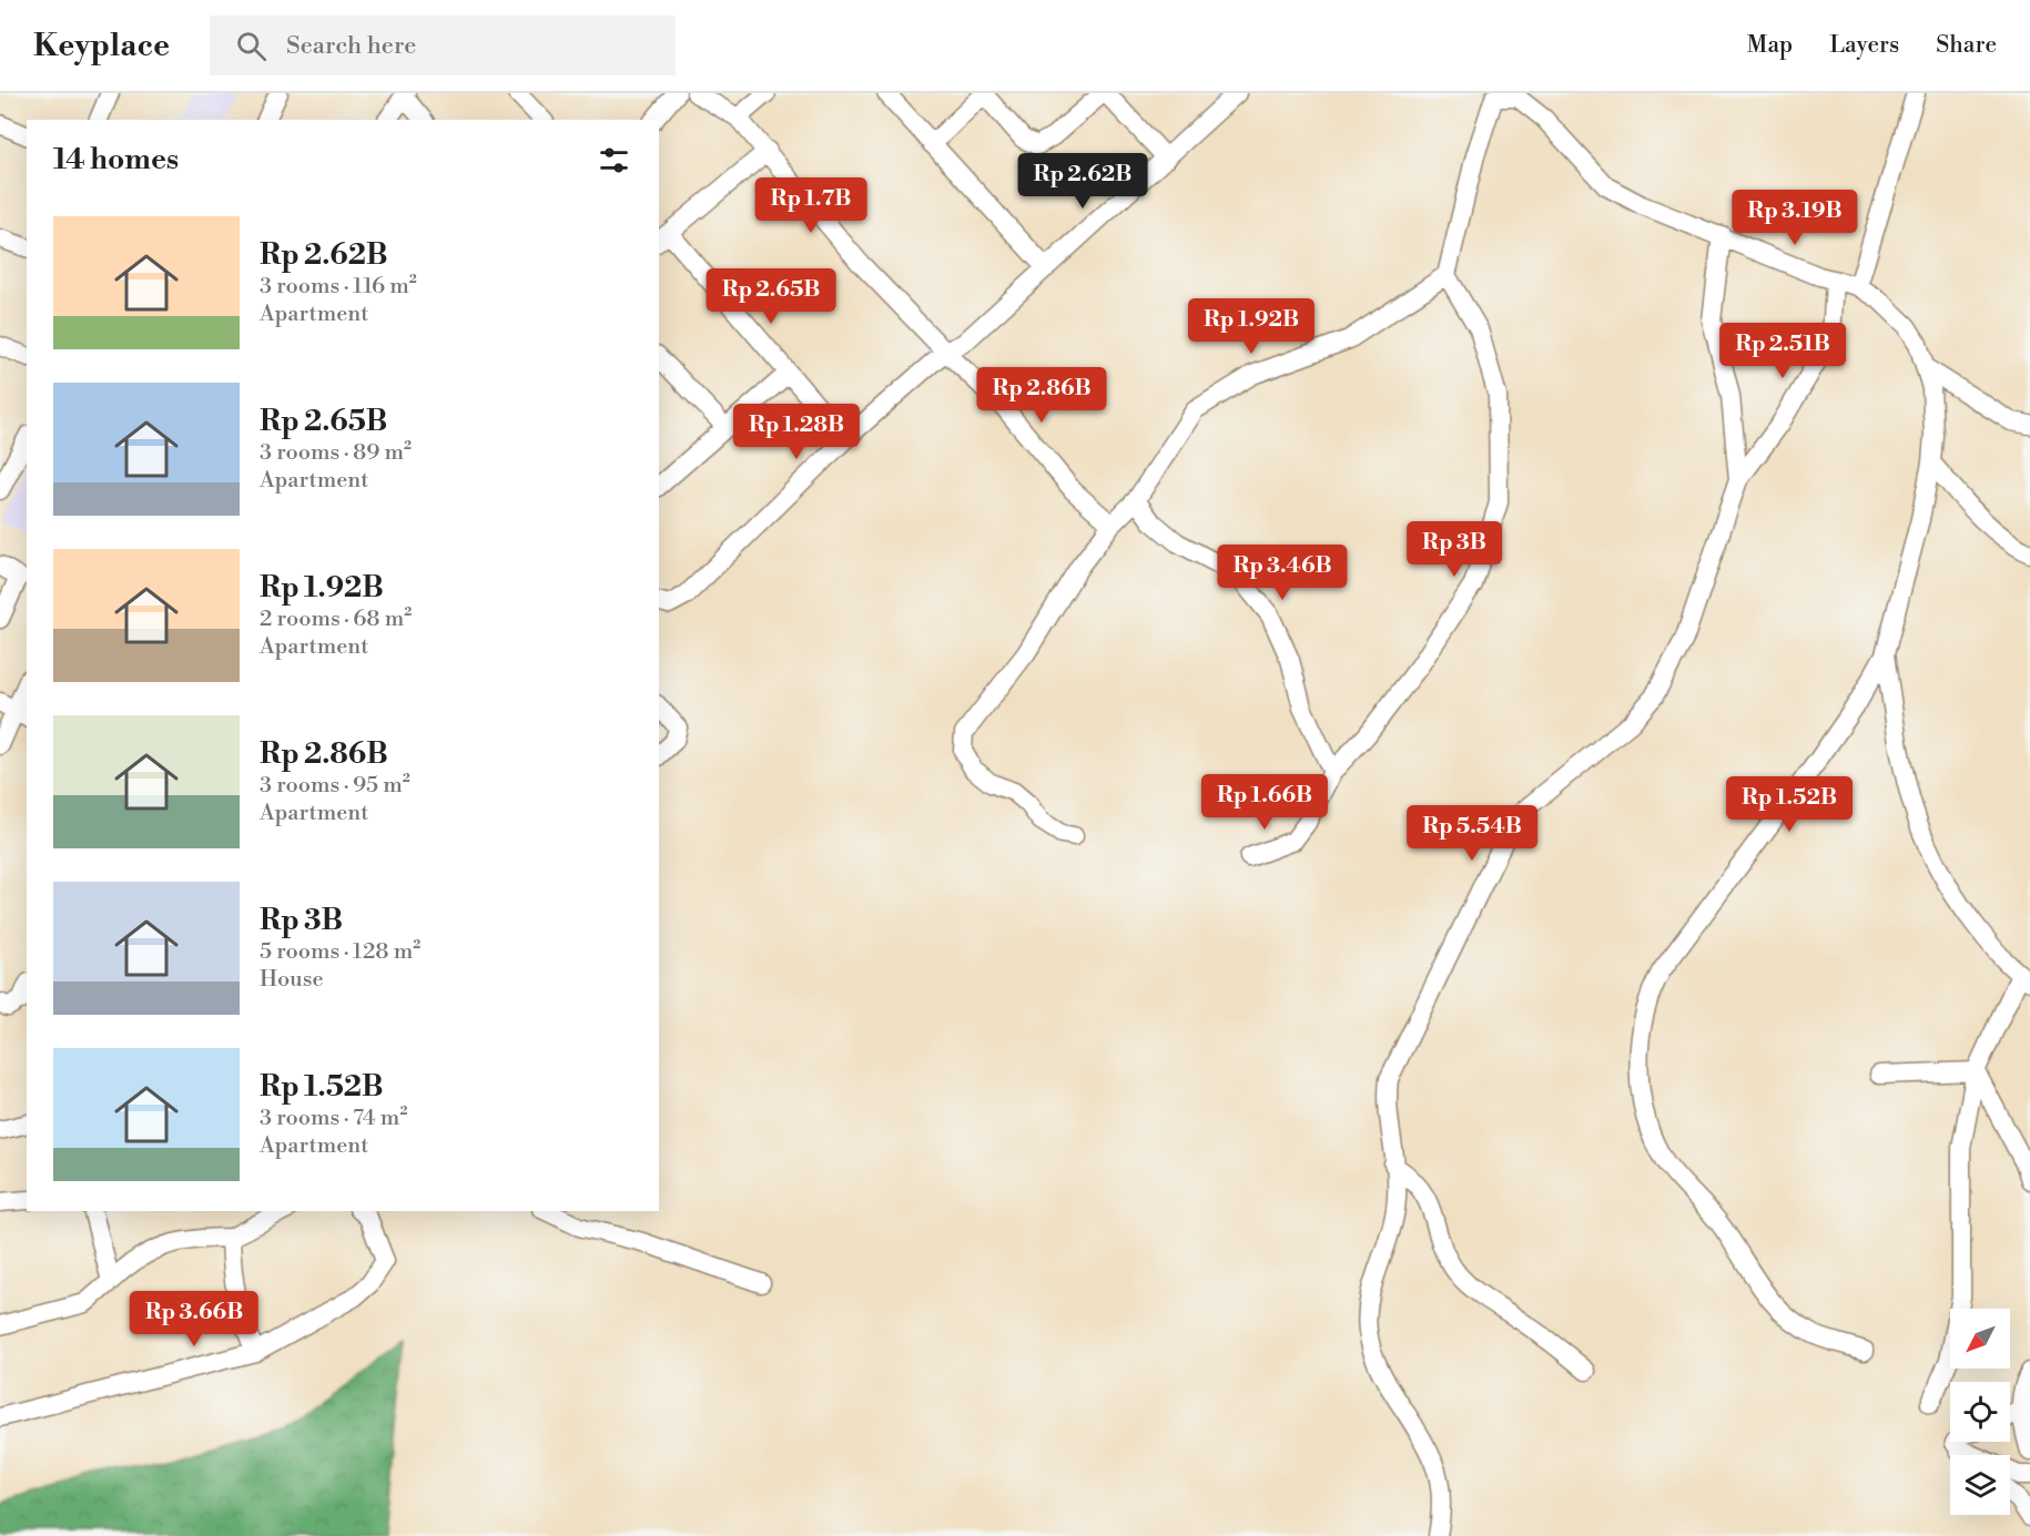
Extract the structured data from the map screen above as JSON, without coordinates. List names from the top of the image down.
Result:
{
  "north": "bottom left",
  "page": {
    "header": "Keyplace",
    "search": "Search here",
    "nav": ["Map", "Layers", "Share"],
    "heading": "14 homes",
    "price": [
      "Rp 2.62B",
      "Rp 1.7B",
      "Rp 3.19B",
      "Rp 2.65B",
      "Rp 1.92B",
      "Rp 2.51B",
      "Rp 2.86B",
      "Rp 1.28B",
      "Rp 3B",
      "Rp 3.46B",
      "Rp 1.66B",
      "Rp 1.52B",
      "Rp 5.54B",
      "Rp 3.66B"
    ],
    "list": [
      {
        "name": "Rp 2.62B",
        "note": "3 rooms · 116 m² · Apartment"
      },
      {
        "name": "Rp 2.65B",
        "note": "3 rooms · 89 m² · Apartment"
      },
      {
        "name": "Rp 1.92B",
        "note": "2 rooms · 68 m² · Apartment"
      },
      {
        "name": "Rp 2.86B",
        "note": "3 rooms · 95 m² · Apartment"
      },
      {
        "name": "Rp 3B",
        "note": "5 rooms · 128 m² · House"
      },
      {
        "name": "Rp 1.52B",
        "note": "3 rooms · 74 m² · Apartment"
      }
    ]
  }
}
